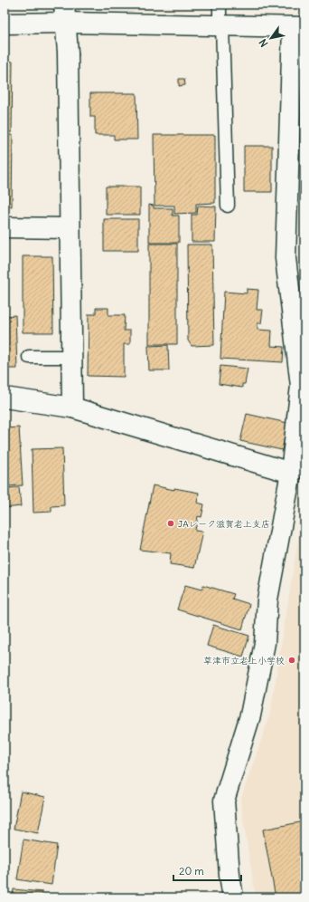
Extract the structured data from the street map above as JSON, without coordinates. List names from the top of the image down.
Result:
{
  "places": ["JAレーク滋賀老上支店", "草津市立老上小学校"],
  "scale_bar": "20 m",
  "north": "bottom left"
}
